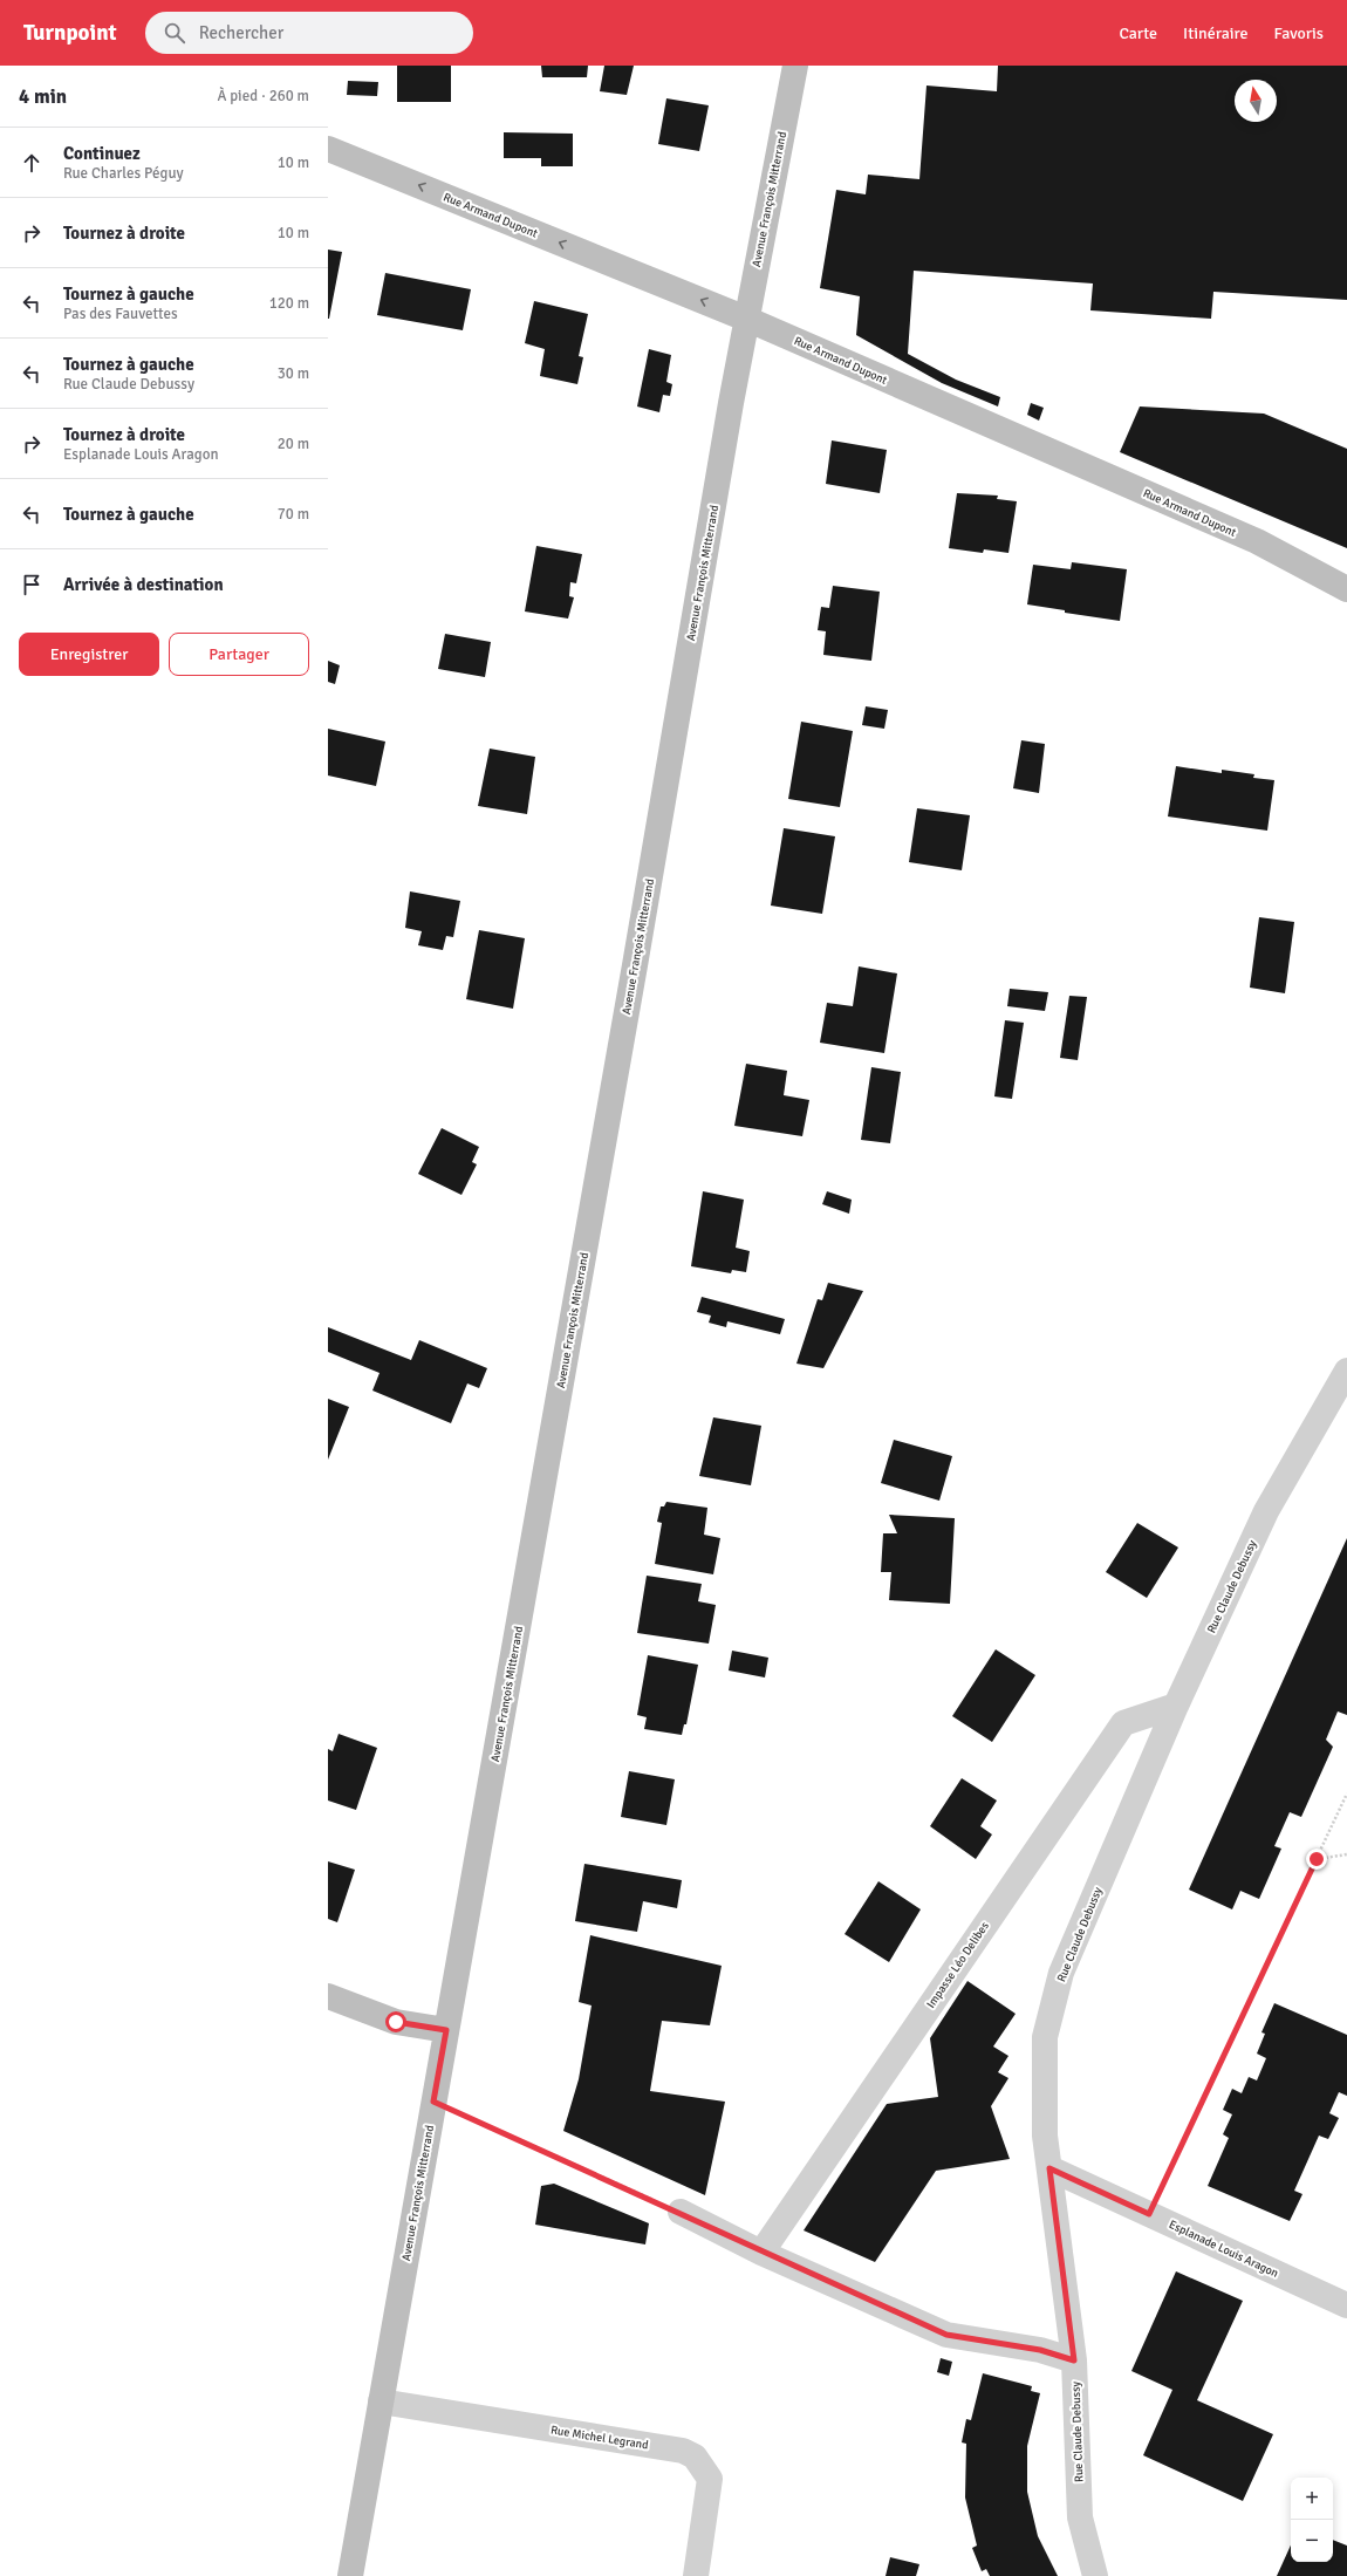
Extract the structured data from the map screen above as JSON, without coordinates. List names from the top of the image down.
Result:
{
  "streets": {
    "main road": ["Avenue François Mitterrand", "Rue Armand Dupont"],
    "street": [
      "Rue Claude Debussy",
      "Impasse Léo Delibes",
      "Esplanade Louis Aragon",
      "Rue Michel Legrand"
    ]
  },
  "crossings": [
    ["Avenue François Mitterrand", "Rue Armand Dupont"],
    ["Avenue François Mitterrand", "Rue Michel Legrand"],
    ["Rue Claude Debussy", "Impasse Léo Delibes"],
    ["Rue Claude Debussy", "Esplanade Louis Aragon"]
  ],
  "one_way": ["Rue Armand Dupont"],
  "north": "top",
  "page": {
    "header": "Turnpoint",
    "search": "Rechercher",
    "nav": ["Carte", "Itinéraire", "Favoris"],
    "heading": ["4 min", "À pied · 260 m"],
    "list": [
      ["Continuez", "Rue Charles Péguy", "10 m"],
      ["Tournez à droite", "10 m"],
      ["Tournez à gauche", "Pas des Fauvettes", "120 m"],
      ["Tournez à gauche", "Rue Claude Debussy", "30 m"],
      ["Tournez à droite", "Esplanade Louis Aragon", "20 m"],
      ["Tournez à gauche", "70 m"],
      "Arrivée à destination"
    ],
    "buttons": ["Enregistrer", "Partager"],
    "map_buttons": ["+", "−"]
  }
}
